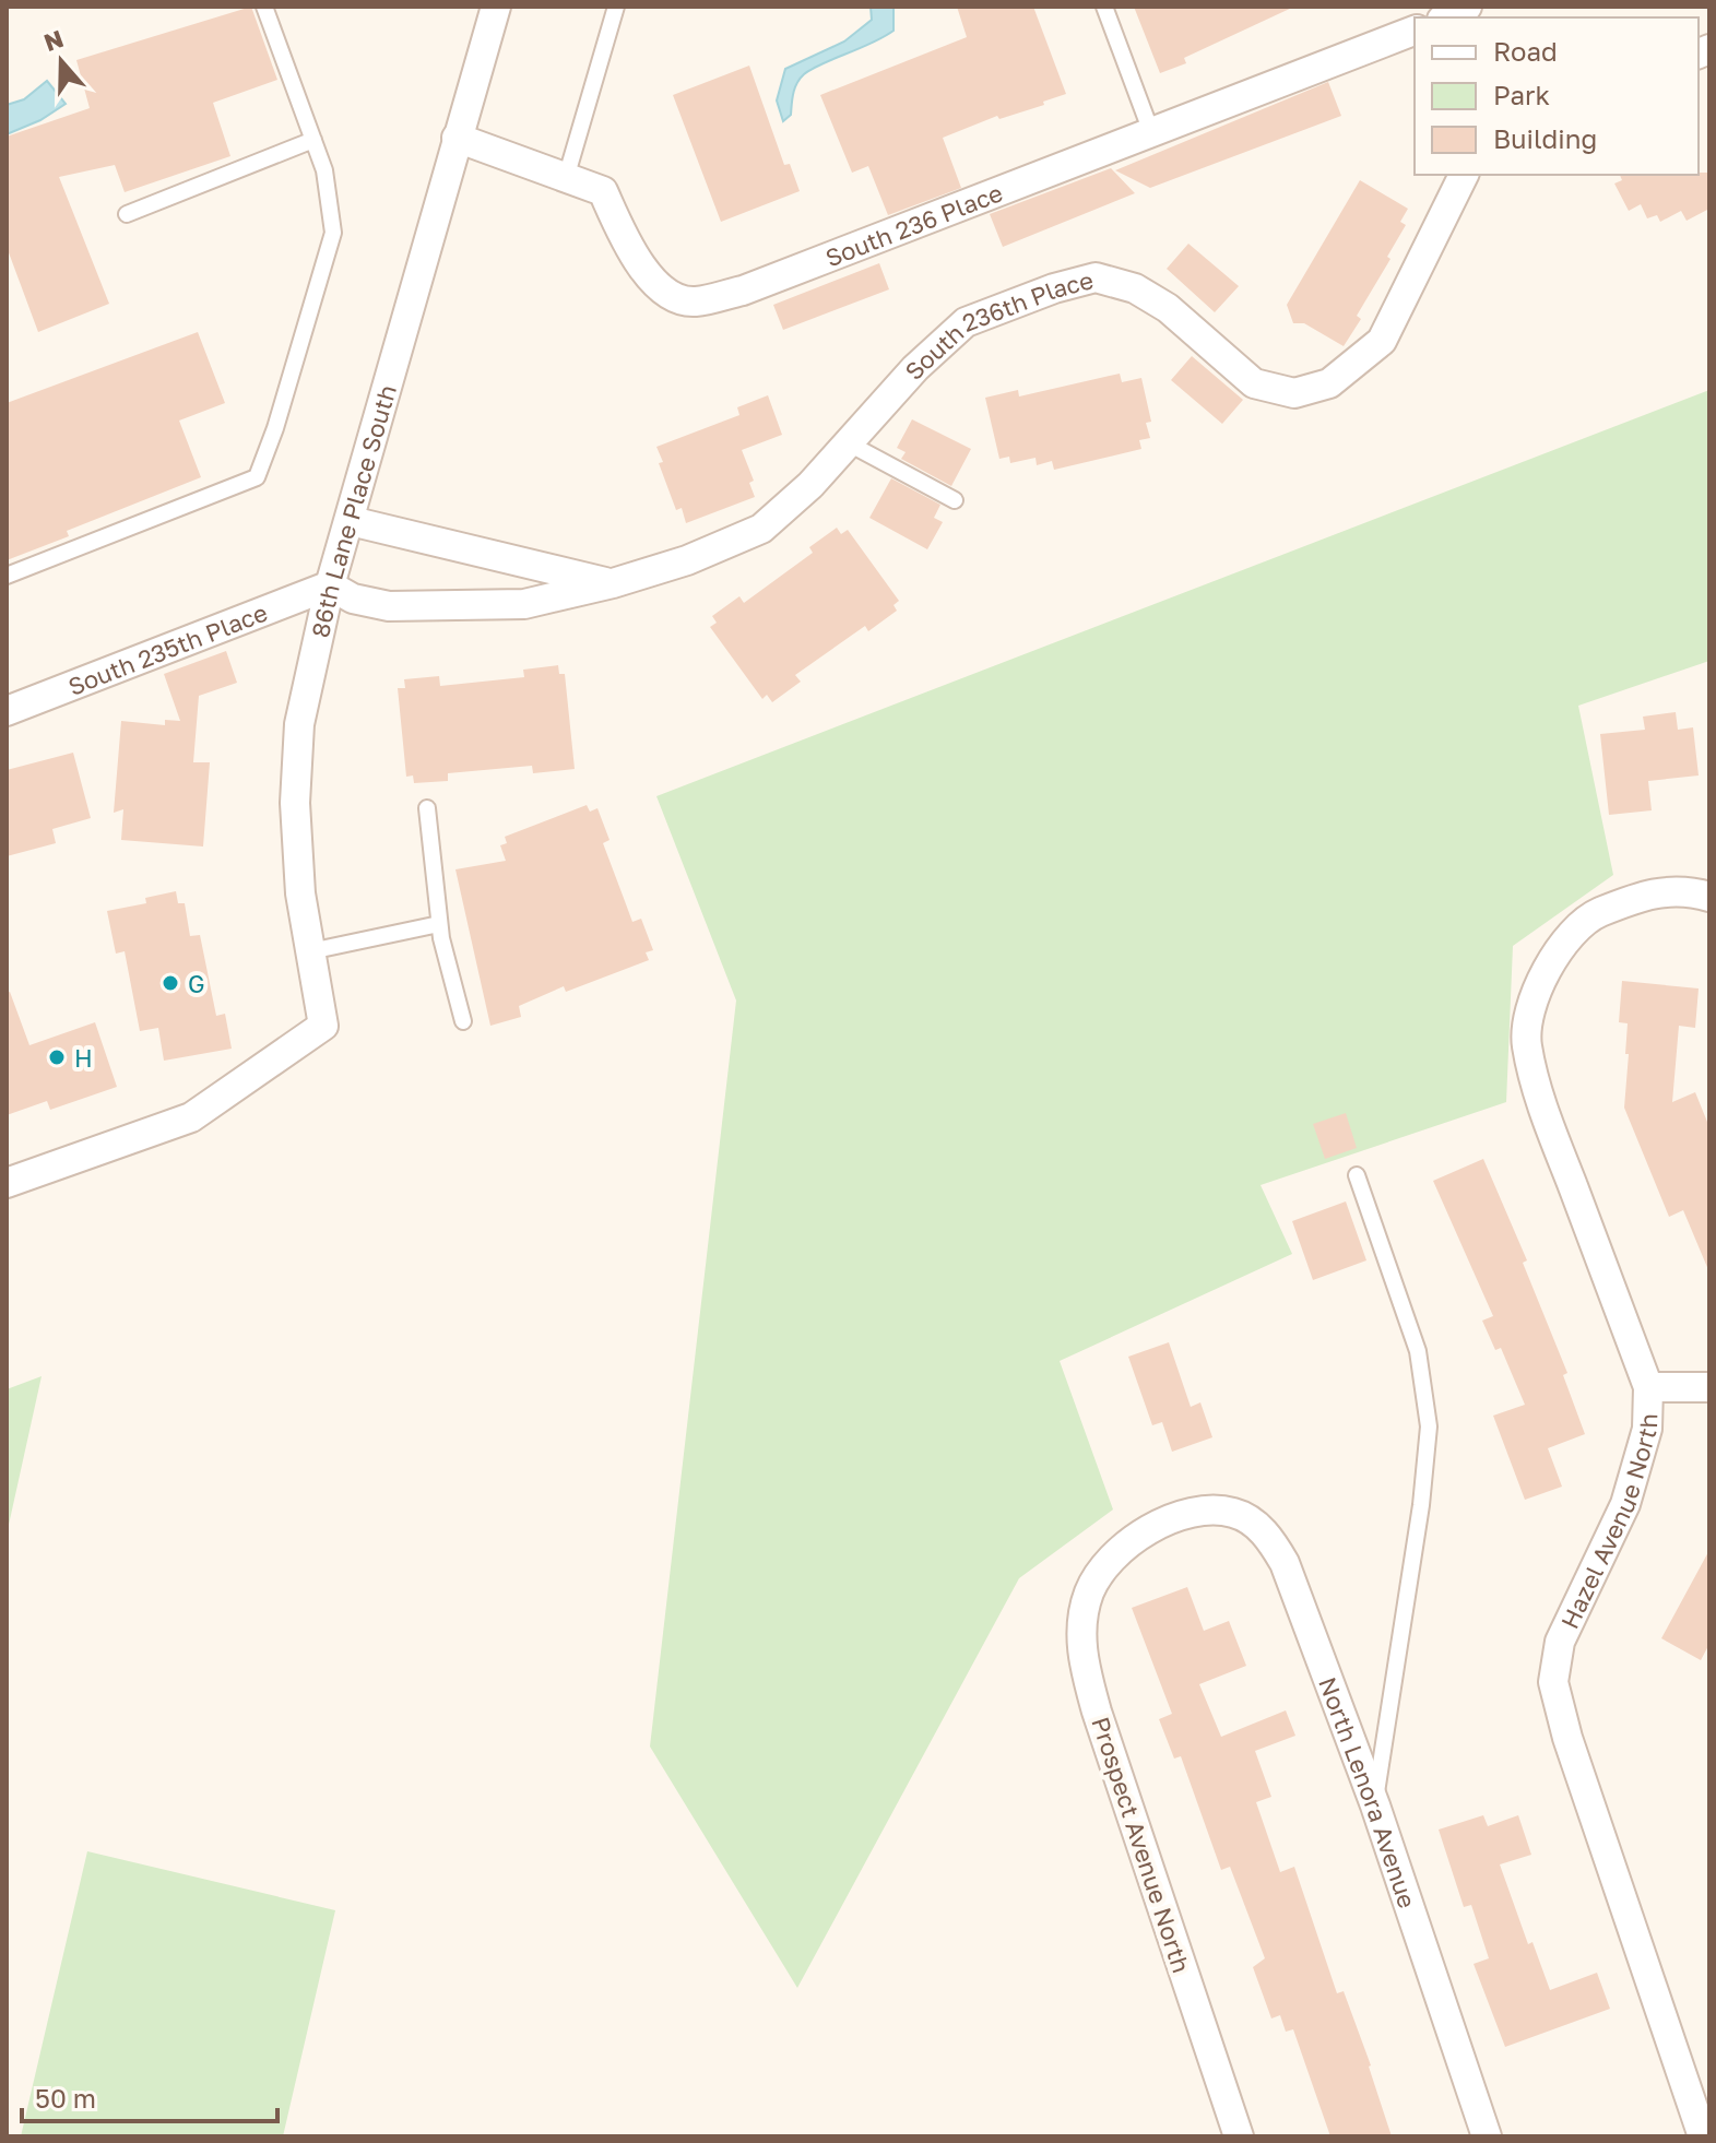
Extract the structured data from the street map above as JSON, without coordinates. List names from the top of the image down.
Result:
{
  "streets": {
    "street": [
      "South 236 Place",
      "South 236th Place",
      "86th Lane Place South",
      "South 235th Place",
      "Hazel Avenue North",
      "North Lenora Avenue",
      "Prospect Avenue North"
    ]
  },
  "crossings": [
    ["South 236 Place", "86th Lane Place South"],
    ["South 236th Place", "86th Lane Place South"],
    ["South 236th Place", "South 235th Place"],
    ["86th Lane Place South", "South 235th Place"],
    ["North Lenora Avenue", "Prospect Avenue North"]
  ],
  "places": ["G", "H"],
  "legend": ["Road", "Park", "Building"],
  "scale_bar": "50 m",
  "north": "top"
}
